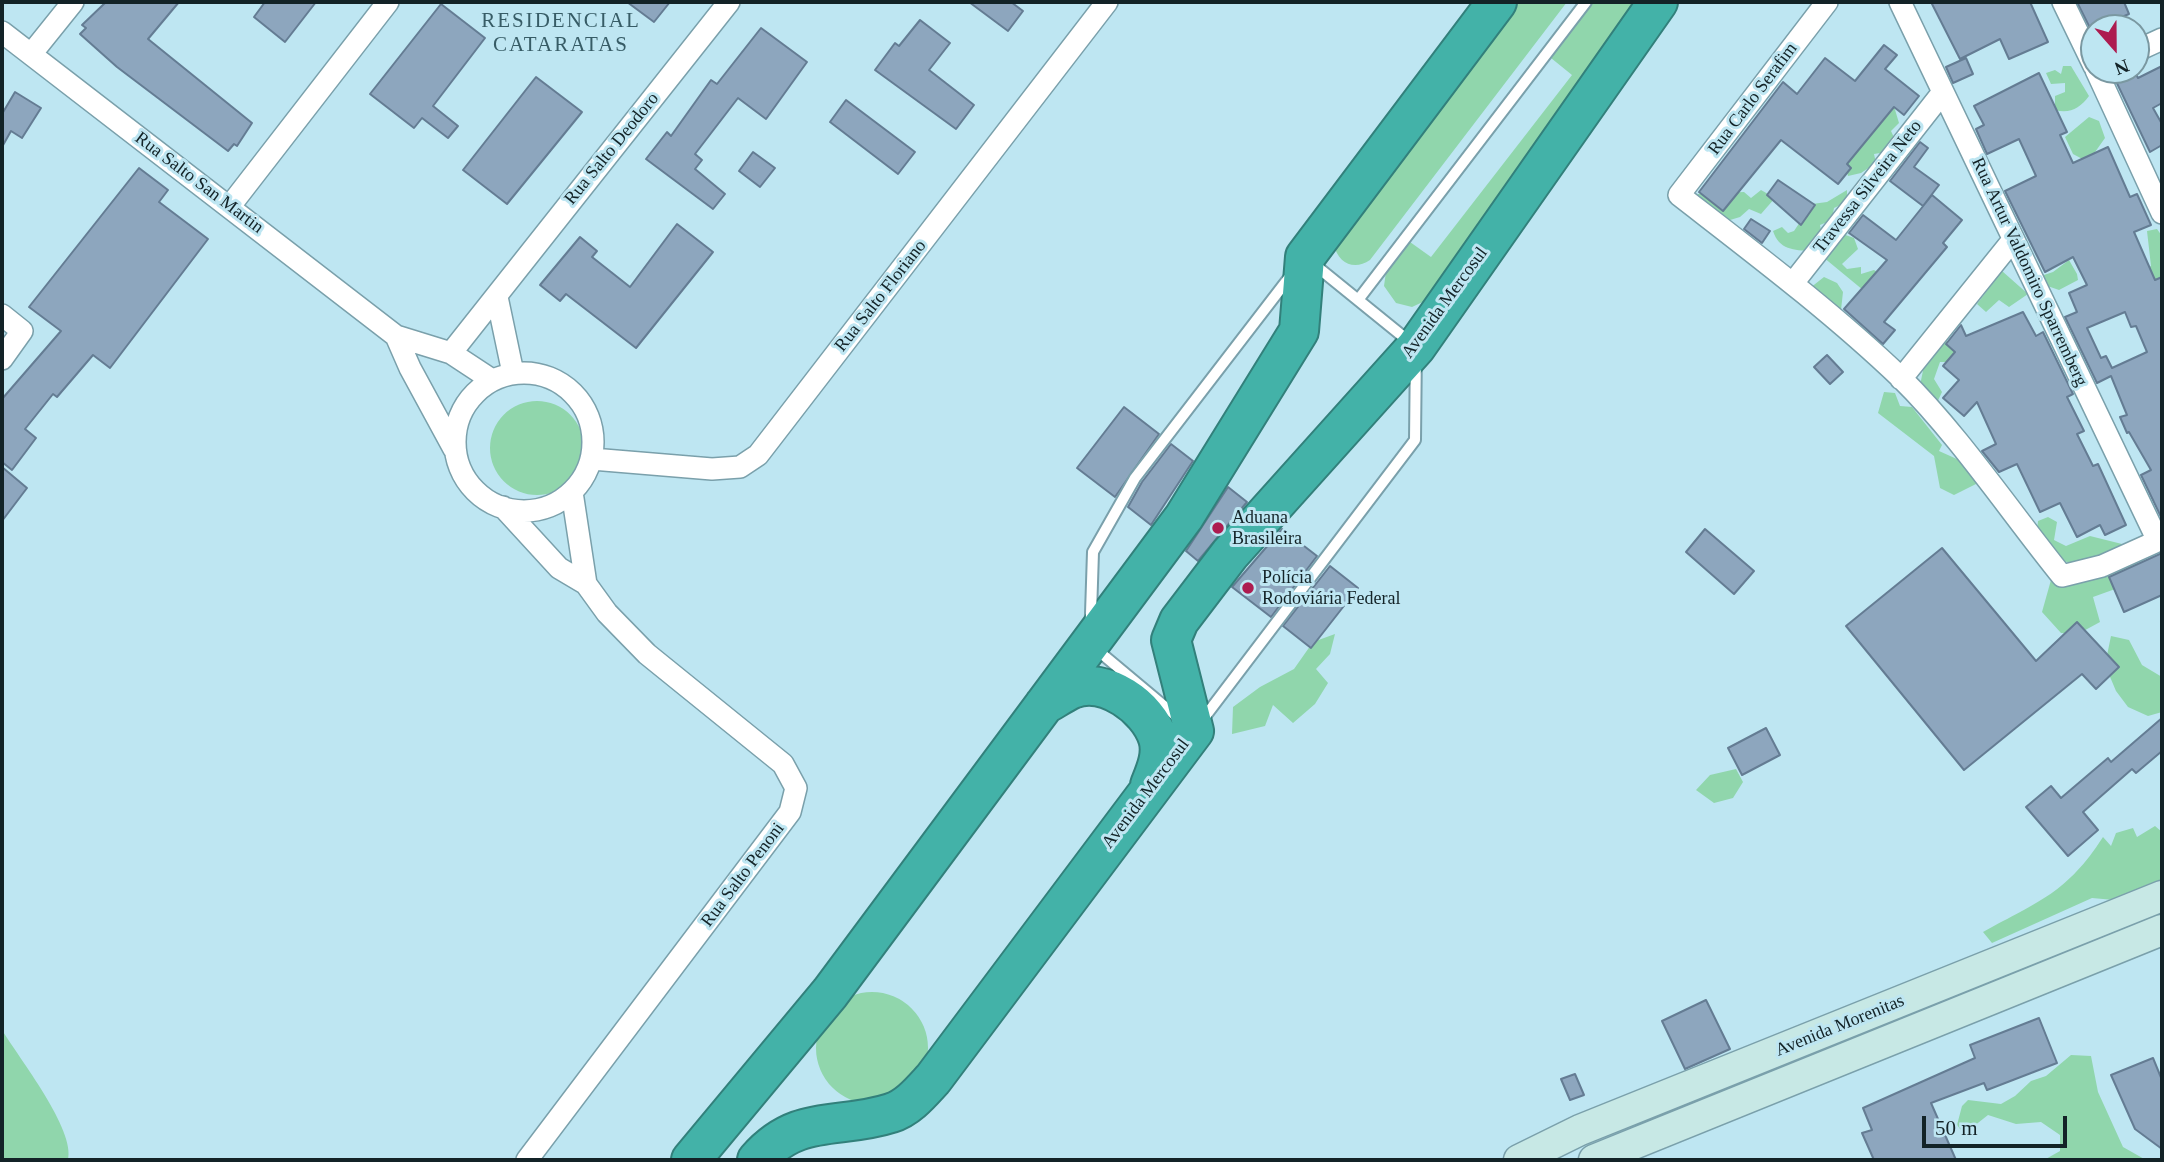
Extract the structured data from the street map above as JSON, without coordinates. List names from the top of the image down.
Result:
{
  "streets": {
    "highway": ["Avenida Mercosul"],
    "main road": ["Avenida Morenitas"],
    "street": [
      "Rua Carlo Serafim",
      "Rua Salto Deodoro",
      "Rua Salto San Martin",
      "Travessa Silveira Neto",
      "Rua Artur Valdomiro Sparremberg",
      "Rua Salto Floriano",
      "Rua Salto Penoni"
    ]
  },
  "crossings": [
    ["Rua Carlo Serafim", "Travessa Silveira Neto"],
    ["Rua Salto Deodoro", "Rua Salto San Martin"],
    ["Rua Salto San Martin", "Rua Salto Floriano"],
    ["Rua Salto San Martin", "Rua Salto Penoni"],
    ["Travessa Silveira Neto", "Rua Artur Valdomiro Sparremberg"],
    ["Rua Salto Floriano", "Rua Salto Penoni"]
  ],
  "districts": ["RESIDENCIAL CATARATAS"],
  "places": ["Aduana Brasileira", "Polícia Rodoviária Federal"],
  "scale_bar": "50 m",
  "north": "bottom"
}
